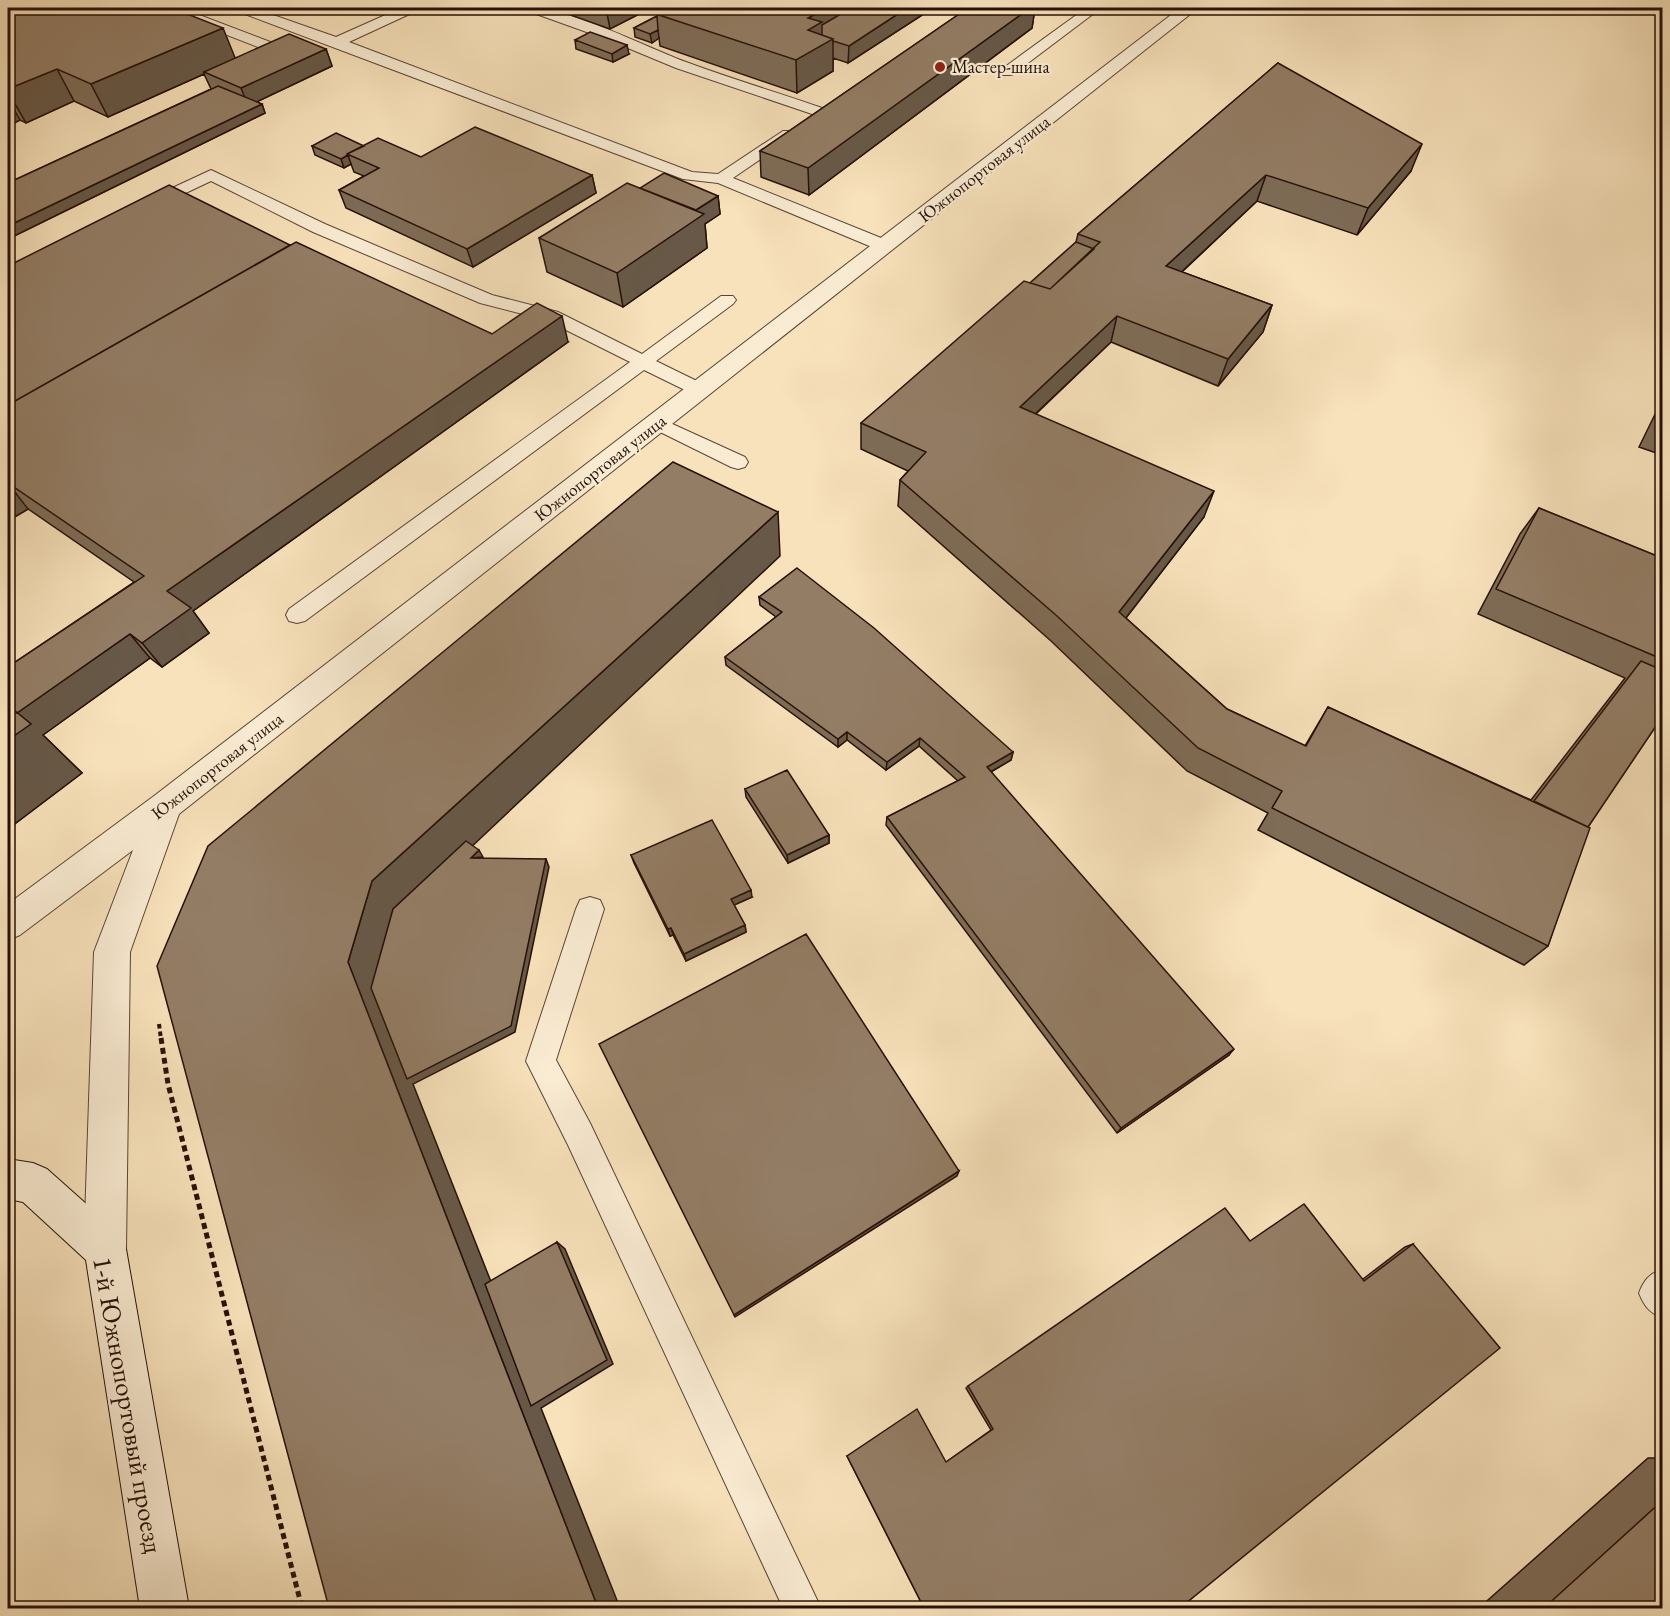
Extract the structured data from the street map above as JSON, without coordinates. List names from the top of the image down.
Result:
{
  "streets": {
    "street": ["Южнопортовая улица", "1-й Южнопортовый проезд"]
  },
  "places": ["Мастер-шина"]
}
